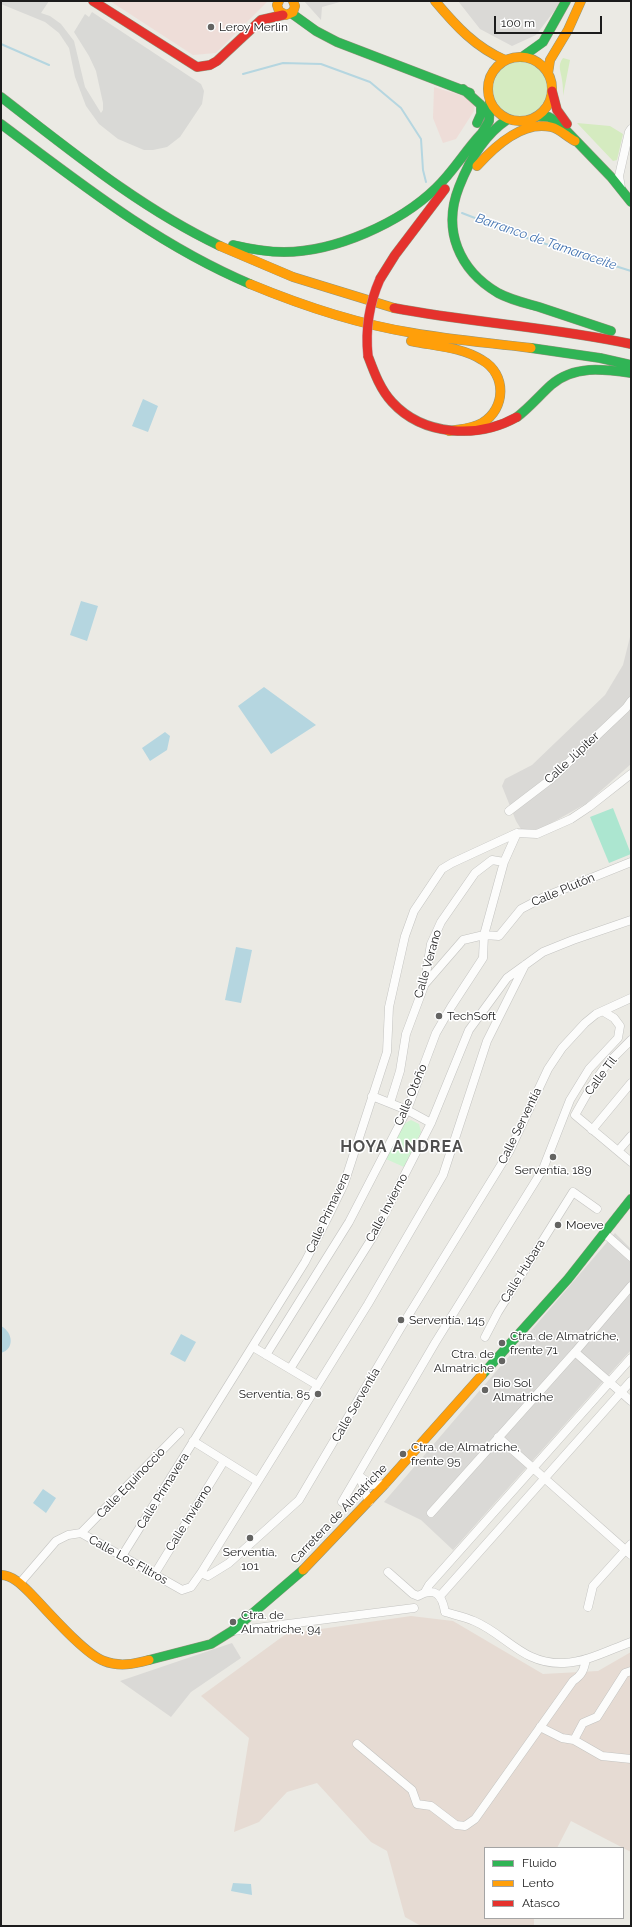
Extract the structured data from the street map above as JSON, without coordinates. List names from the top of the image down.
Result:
{
  "streets": {
    "main road": ["Carretera de Almatriche"],
    "street": [
      "Calle Júpiter",
      "Calle Plutón",
      "Calle Verano",
      "Calle Til",
      "Calle Otoño",
      "Calle Serventía",
      "Calle Invierno",
      "Calle Primavera",
      "Calle Hubara",
      "Calle Equinoccio",
      "Calle Los Filtros"
    ]
  },
  "crossings": [
    ["Calle Plutón", "Calle Otoño"],
    ["Calle Verano", "Calle Otoño"],
    ["Calle Serventía", "Calle Los Filtros"],
    ["Calle Invierno", "Calle Los Filtros"],
    ["Calle Primavera", "Calle Los Filtros"],
    ["Calle Equinoccio", "Calle Los Filtros"],
    ["Carretera de Almatriche", "Calle Los Filtros"]
  ],
  "districts": ["HOYA ANDREA"],
  "water": ["Barranco de Tamaraceite"],
  "places": [
    "Leroy Merlin",
    "TechSoft",
    "Serventía, 189",
    "Moeve",
    "Serventía, 145",
    "Ctra. de Almatriche, frente 71",
    "Ctra. de Almatriche",
    "Bio Sol Almatriche",
    "Serventía, 85",
    "Ctra. de Almatriche, frente 95",
    "Serventía, 101",
    "Ctra. de Almatriche, 94"
  ],
  "legend": ["Fluido", "Lento", "Atasco"],
  "scale_bar": "100 m"
}
